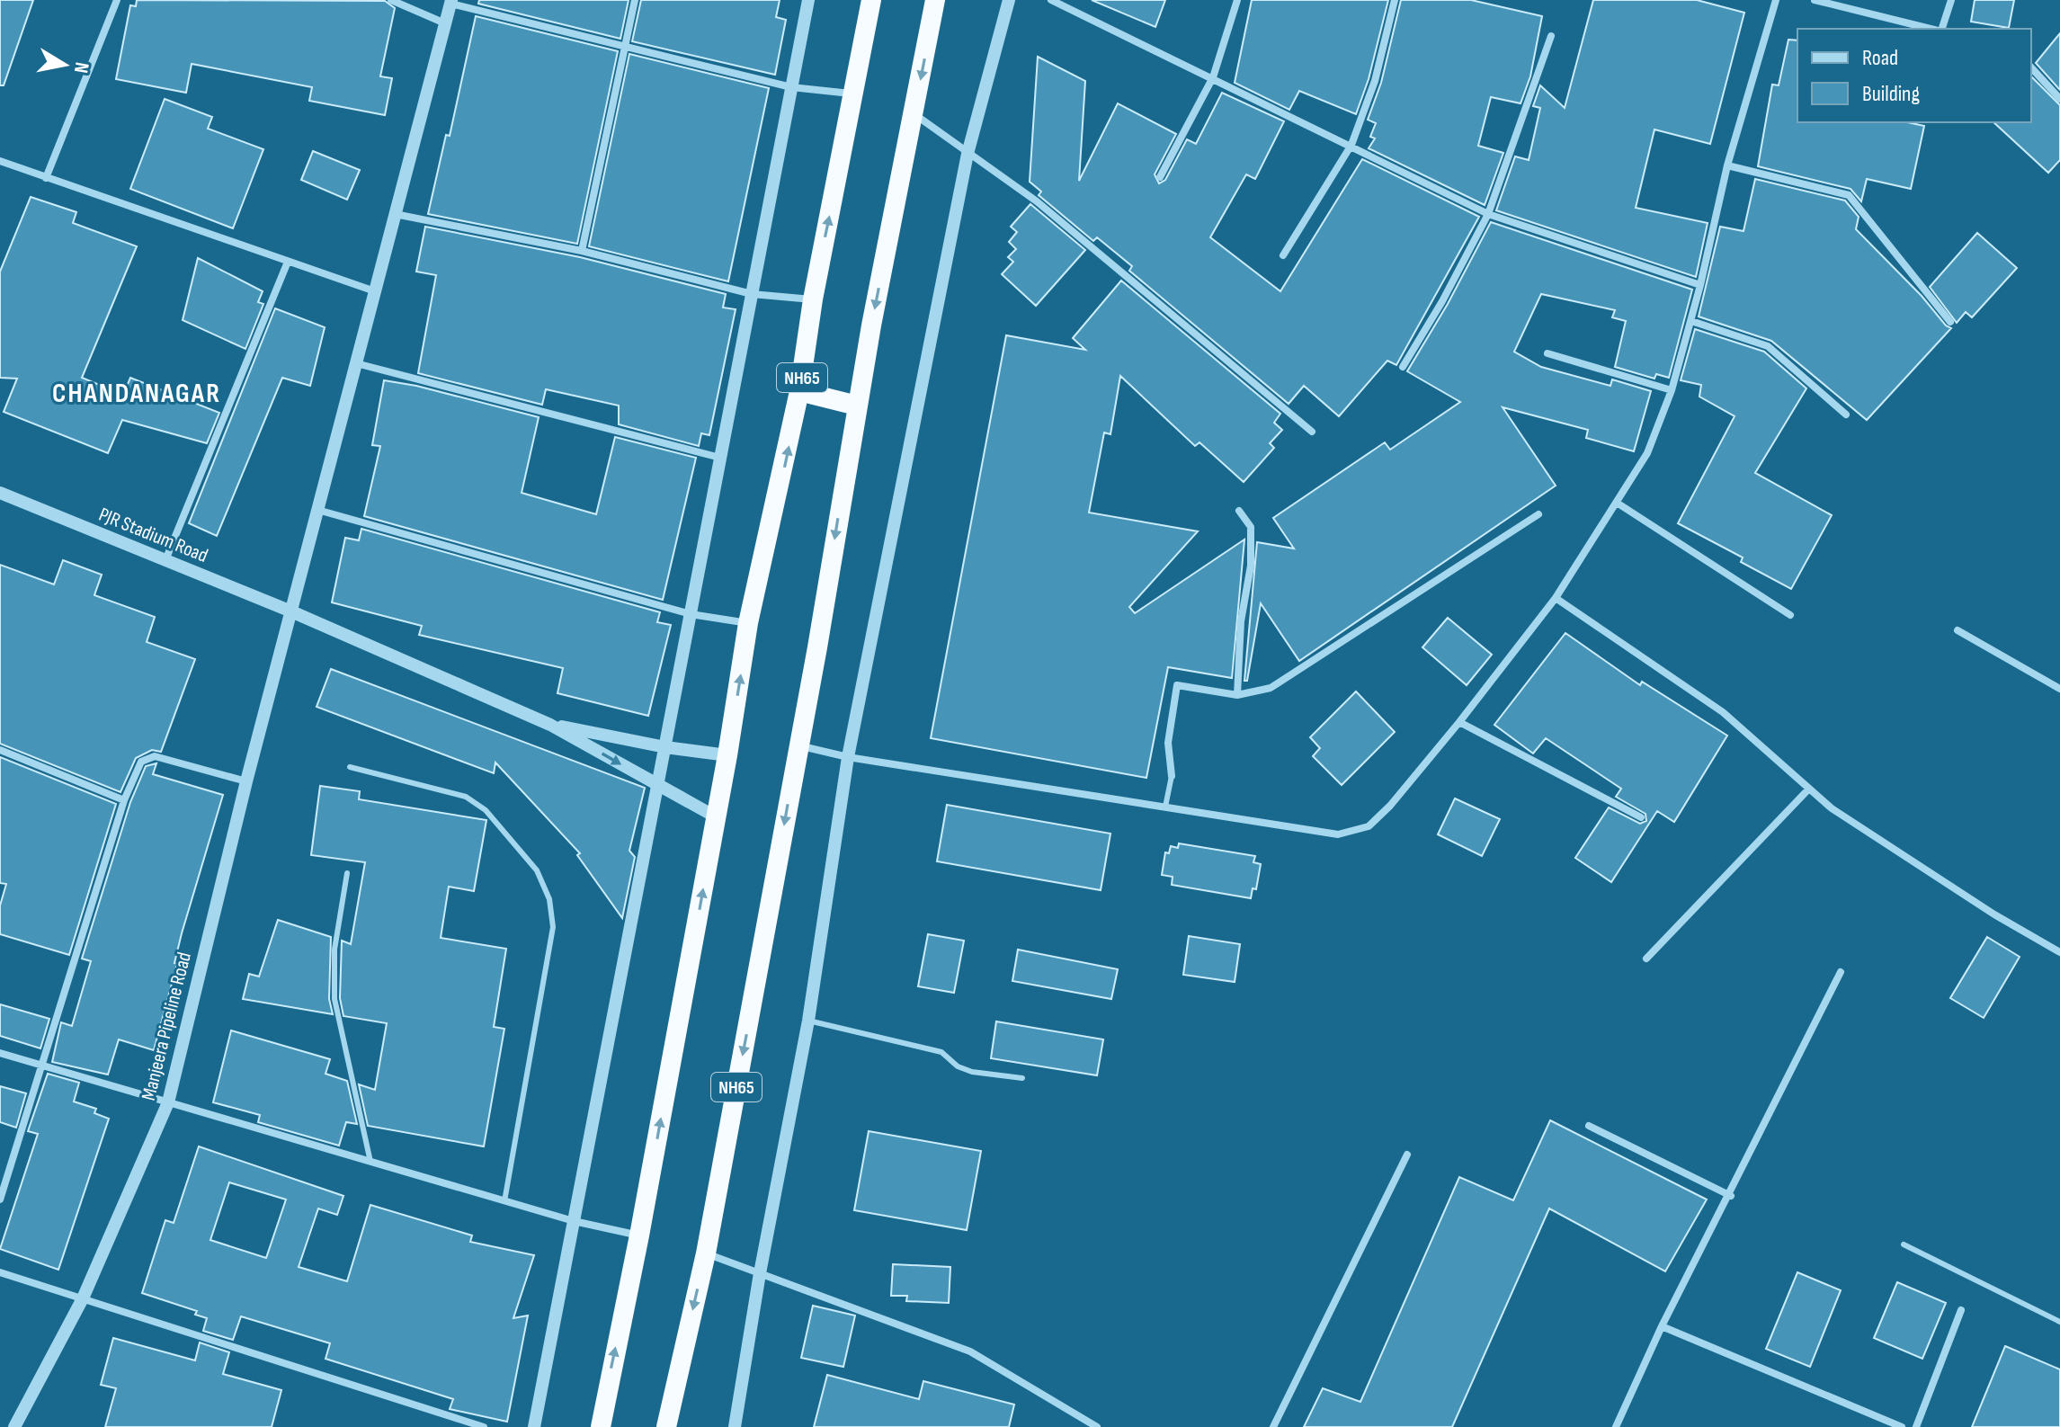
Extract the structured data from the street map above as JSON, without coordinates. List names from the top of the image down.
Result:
{
  "streets": {
    "highway": ["NH65"],
    "street": ["PJR Stadium Road", "Manjeera Pipeline Road"]
  },
  "crossings": [
    ["PJR Stadium Road", "Manjeera Pipeline Road"]
  ],
  "districts": ["CHANDANAGAR"],
  "legend": ["Road", "Building"],
  "north": "right"
}
